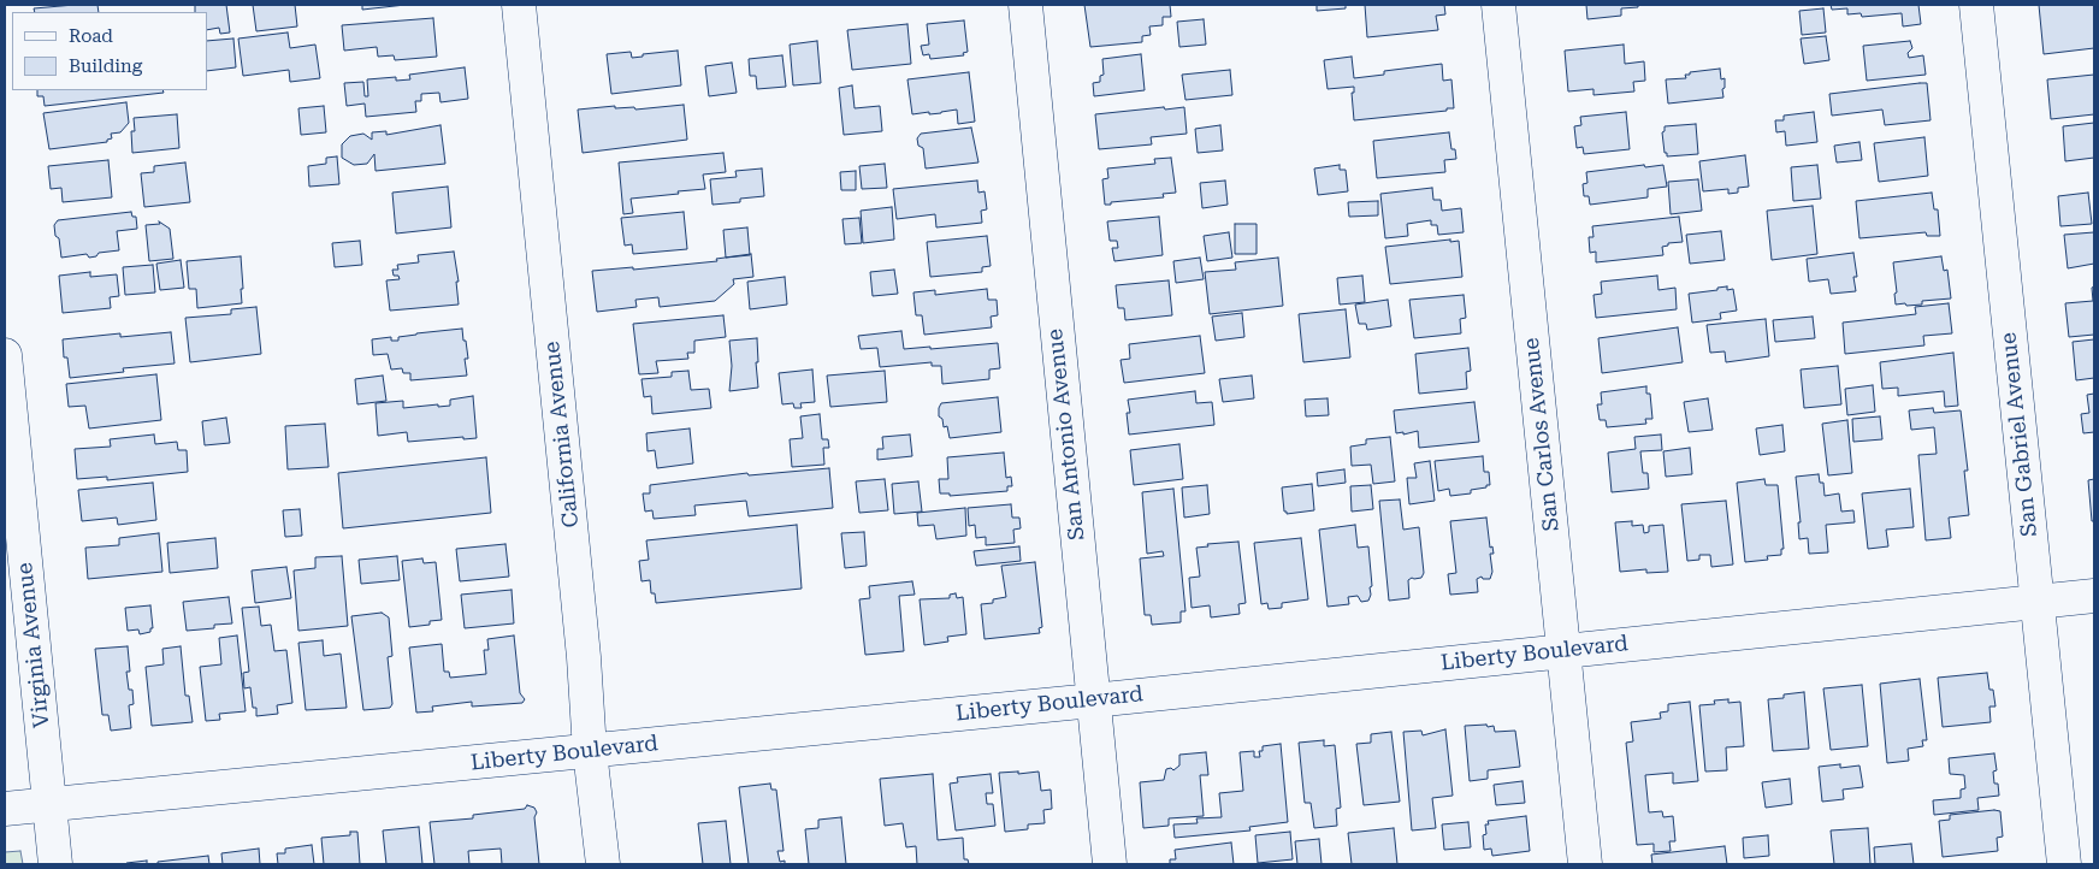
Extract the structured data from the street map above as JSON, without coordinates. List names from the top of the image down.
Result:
{
  "streets": {
    "street": [
      "California Avenue",
      "San Antonio Avenue",
      "San Carlos Avenue",
      "San Gabriel Avenue",
      "Virginia Avenue",
      "Liberty Boulevard"
    ]
  },
  "crossings": [
    ["California Avenue", "Liberty Boulevard"],
    ["San Antonio Avenue", "Liberty Boulevard"],
    ["San Carlos Avenue", "Liberty Boulevard"],
    ["San Gabriel Avenue", "Liberty Boulevard"],
    ["Virginia Avenue", "Liberty Boulevard"]
  ],
  "legend": ["Road", "Building"]
}
